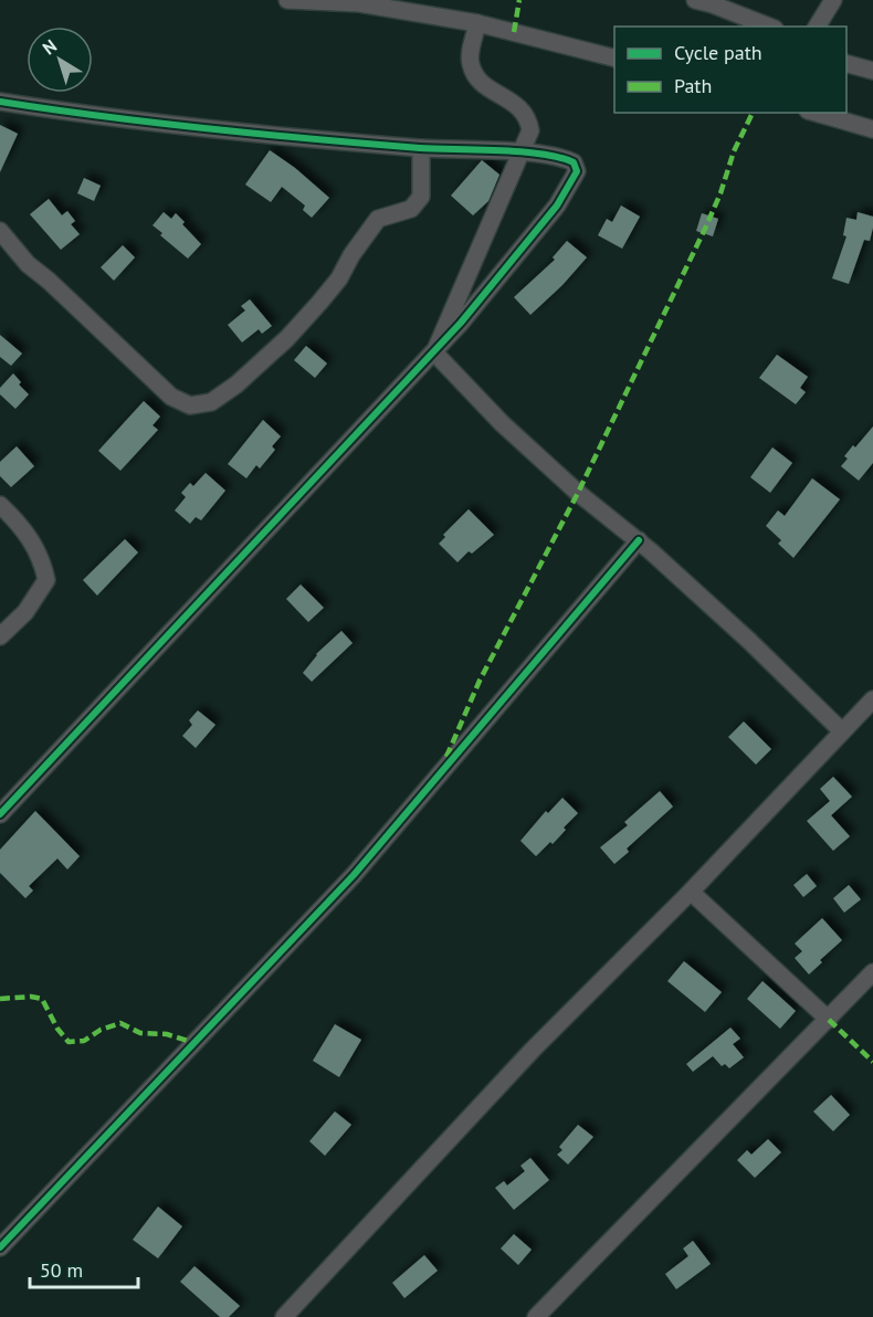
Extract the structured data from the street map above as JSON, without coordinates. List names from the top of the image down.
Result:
{
  "legend": ["Cycle path", "Path"],
  "scale_bar": "50 m",
  "north": "top left"
}
